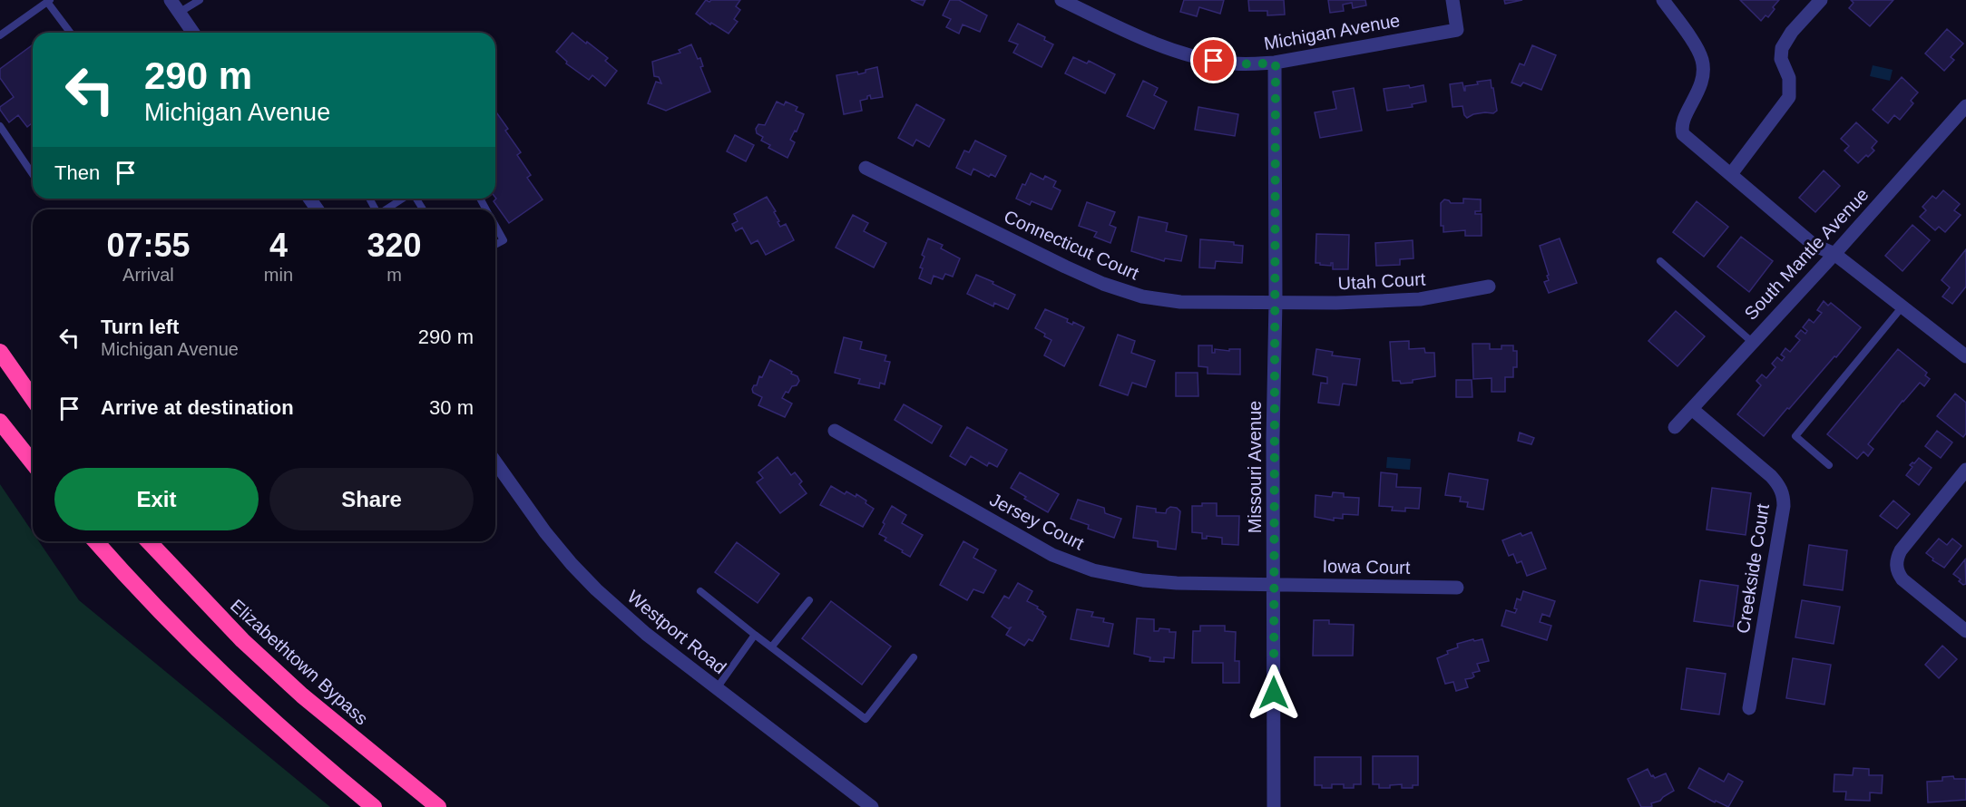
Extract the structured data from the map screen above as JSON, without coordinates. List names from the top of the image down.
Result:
{
  "streets": {
    "highway": ["Elizabethtown Bypass"],
    "street": [
      "Michigan Avenue",
      "Connecticut Court",
      "South Mantle Avenue",
      "Utah Court",
      "Missouri Avenue",
      "Jersey Court",
      "Iowa Court",
      "Creekside Court",
      "Westport Road"
    ]
  },
  "crossings": [
    ["Michigan Avenue", "Missouri Avenue"],
    ["Connecticut Court", "Utah Court"],
    ["Connecticut Court", "Missouri Avenue"],
    ["South Mantle Avenue", "Creekside Court"],
    ["Utah Court", "Missouri Avenue"],
    ["Missouri Avenue", "Jersey Court"],
    ["Missouri Avenue", "Iowa Court"],
    ["Jersey Court", "Iowa Court"]
  ],
  "page": {
    "turn": ["290 m", "Michigan Avenue"],
    "then": "Then",
    "eta": [
      "07:55",
      "Arrival",
      "4",
      "min",
      "320",
      "m"
    ],
    "list": [
      {
        "name": "Turn left",
        "note": "Michigan Avenue",
        "value": "290 m"
      },
      {
        "name": "Arrive at destination",
        "value": "30 m"
      }
    ],
    "buttons": ["Exit", "Share"]
  }
}
